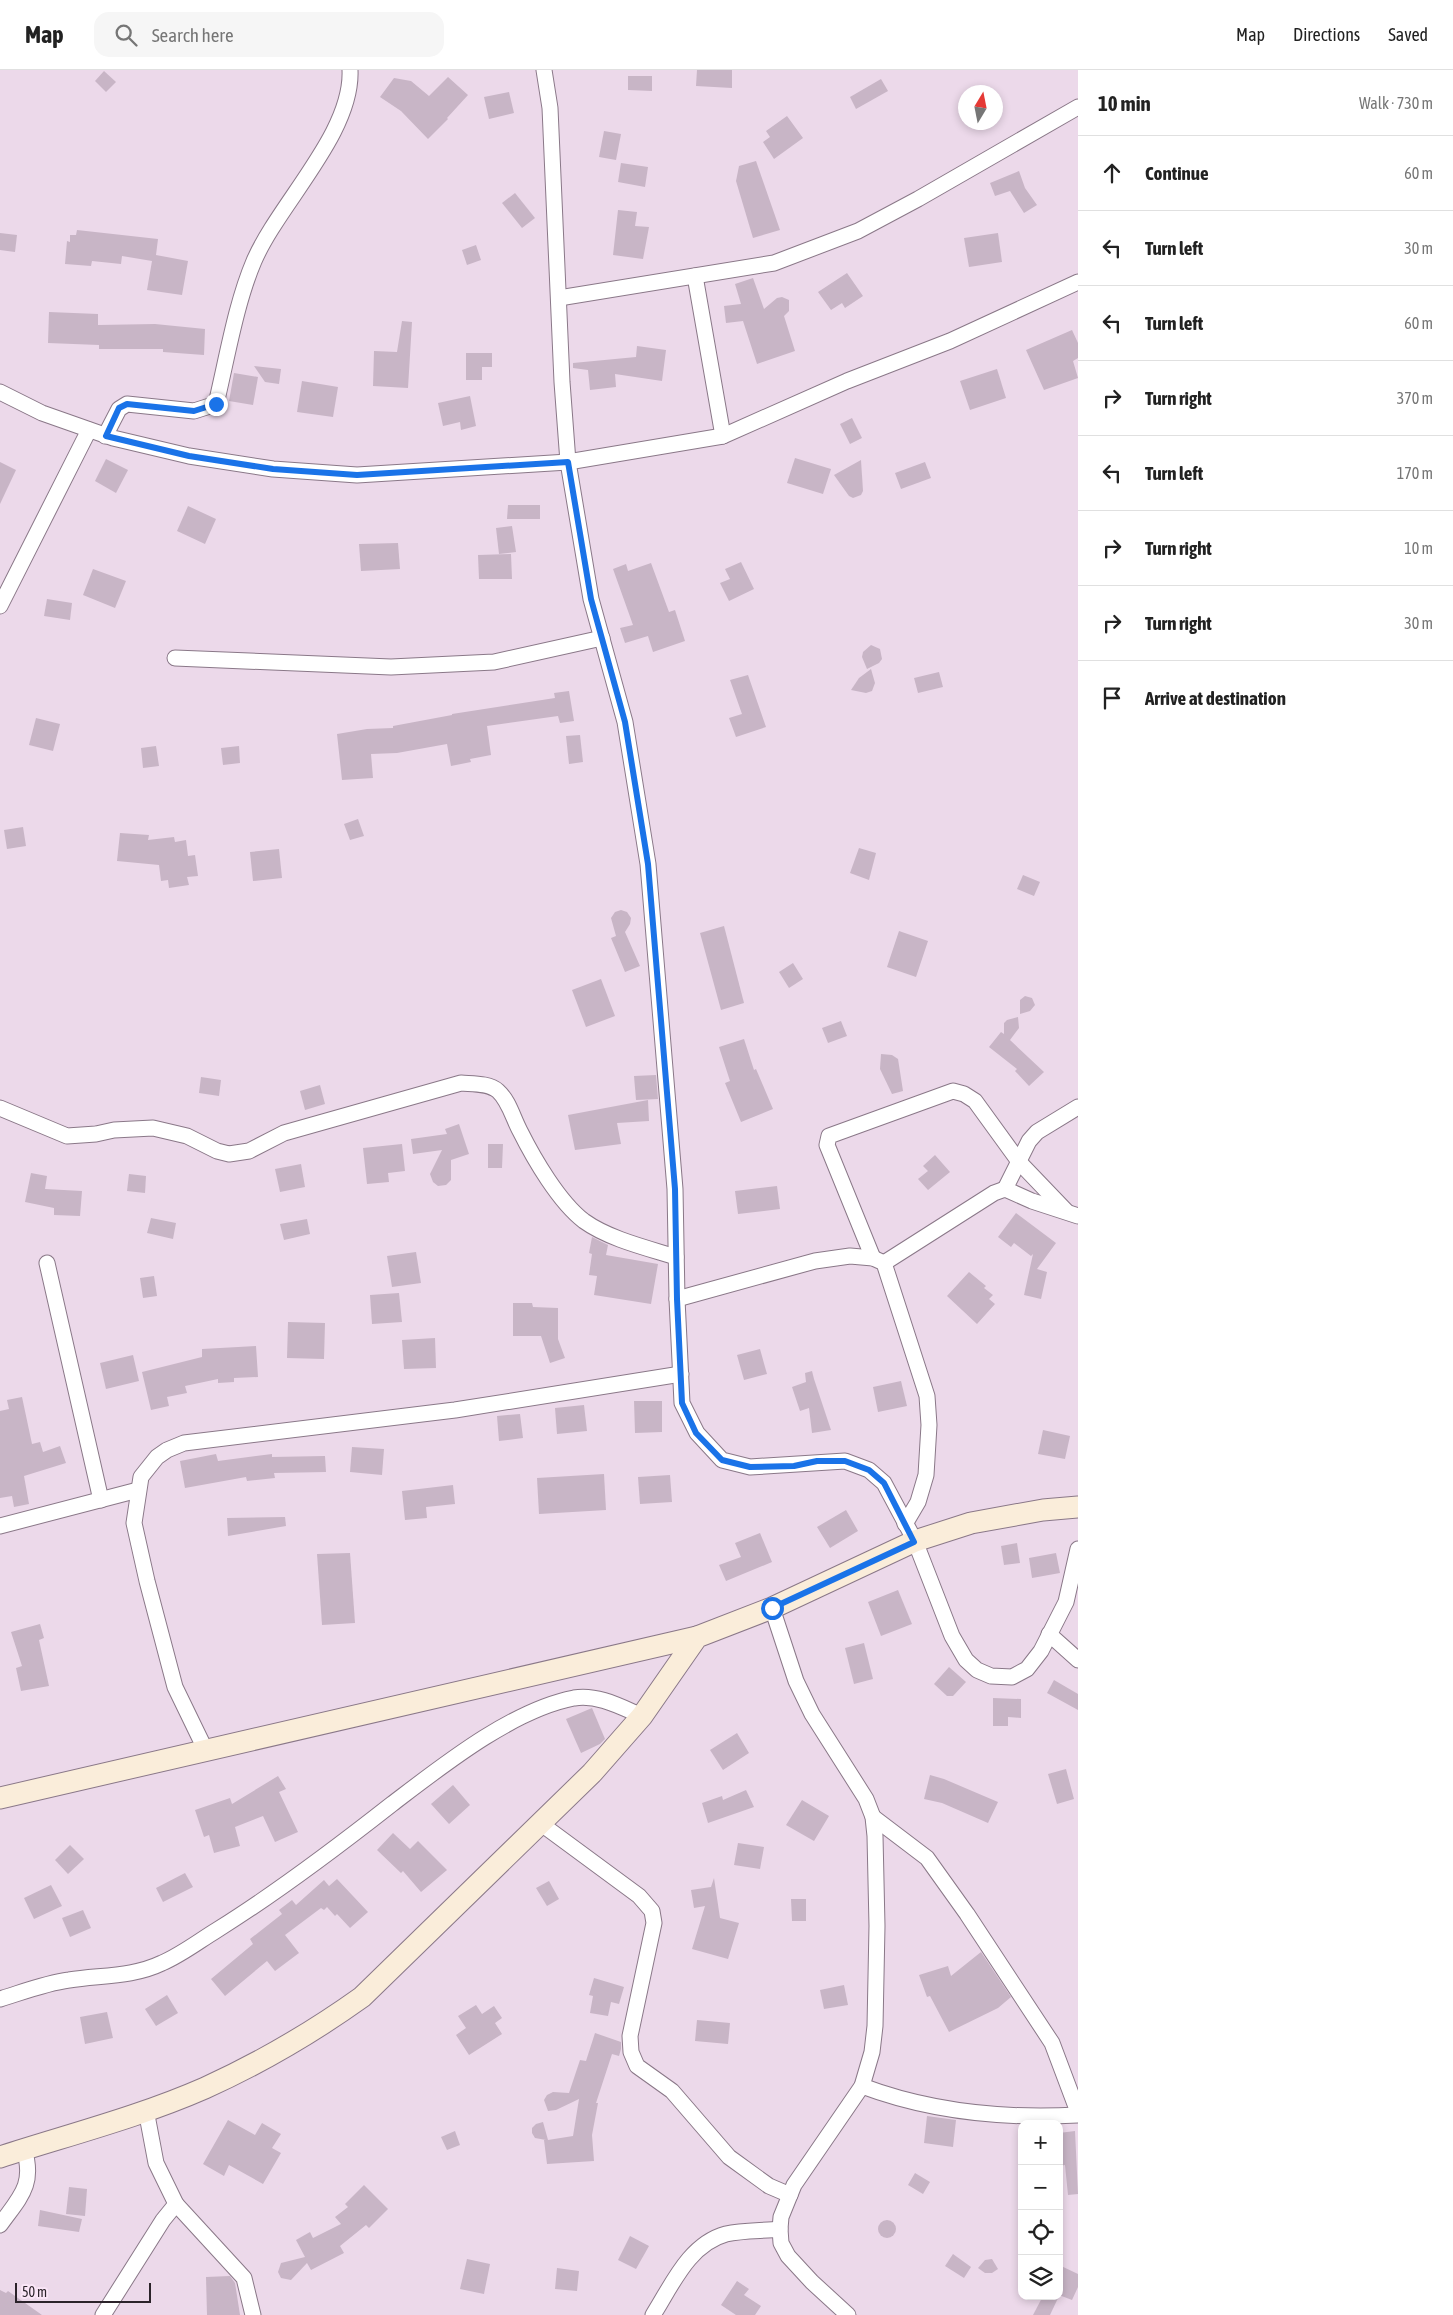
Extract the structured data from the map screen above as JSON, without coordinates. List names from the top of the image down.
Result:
{
  "scale_bar": "50 m",
  "north": "top",
  "page": {
    "header": "Map",
    "search": "Search here",
    "nav": ["Map", "Directions", "Saved"],
    "heading": ["10 min", "Walk · 730 m"],
    "list": [
      ["Continue", "60 m"],
      ["Turn left", "30 m"],
      ["Turn left", "60 m"],
      ["Turn right", "370 m"],
      ["Turn left", "170 m"],
      ["Turn right", "10 m"],
      ["Turn right", "30 m"],
      "Arrive at destination"
    ],
    "map_buttons": ["+", "−"],
    "scale": "50 m"
  }
}
